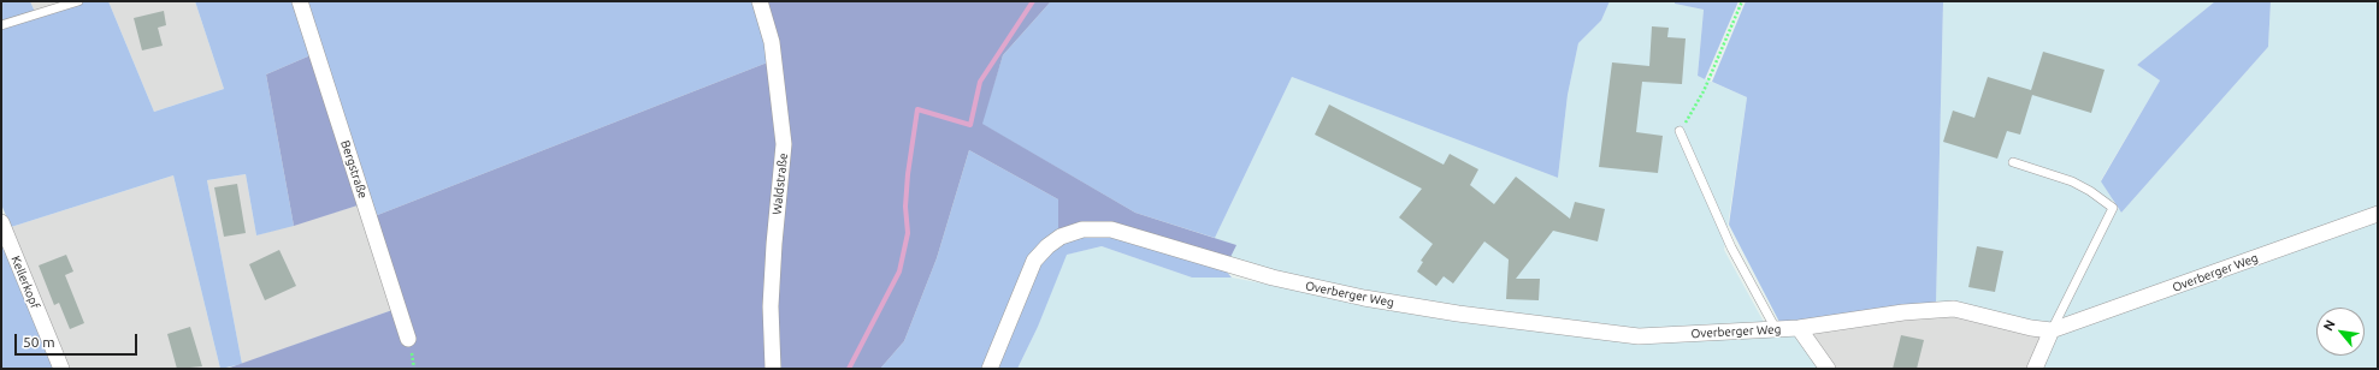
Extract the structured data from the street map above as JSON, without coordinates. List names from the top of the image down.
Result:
{
  "streets": {
    "street": [
      "Bergstraße",
      "Waldstraße",
      "Overberger Weg",
      "Kellerkopf"
    ]
  },
  "scale_bar": "50 m",
  "north": "top left"
}
